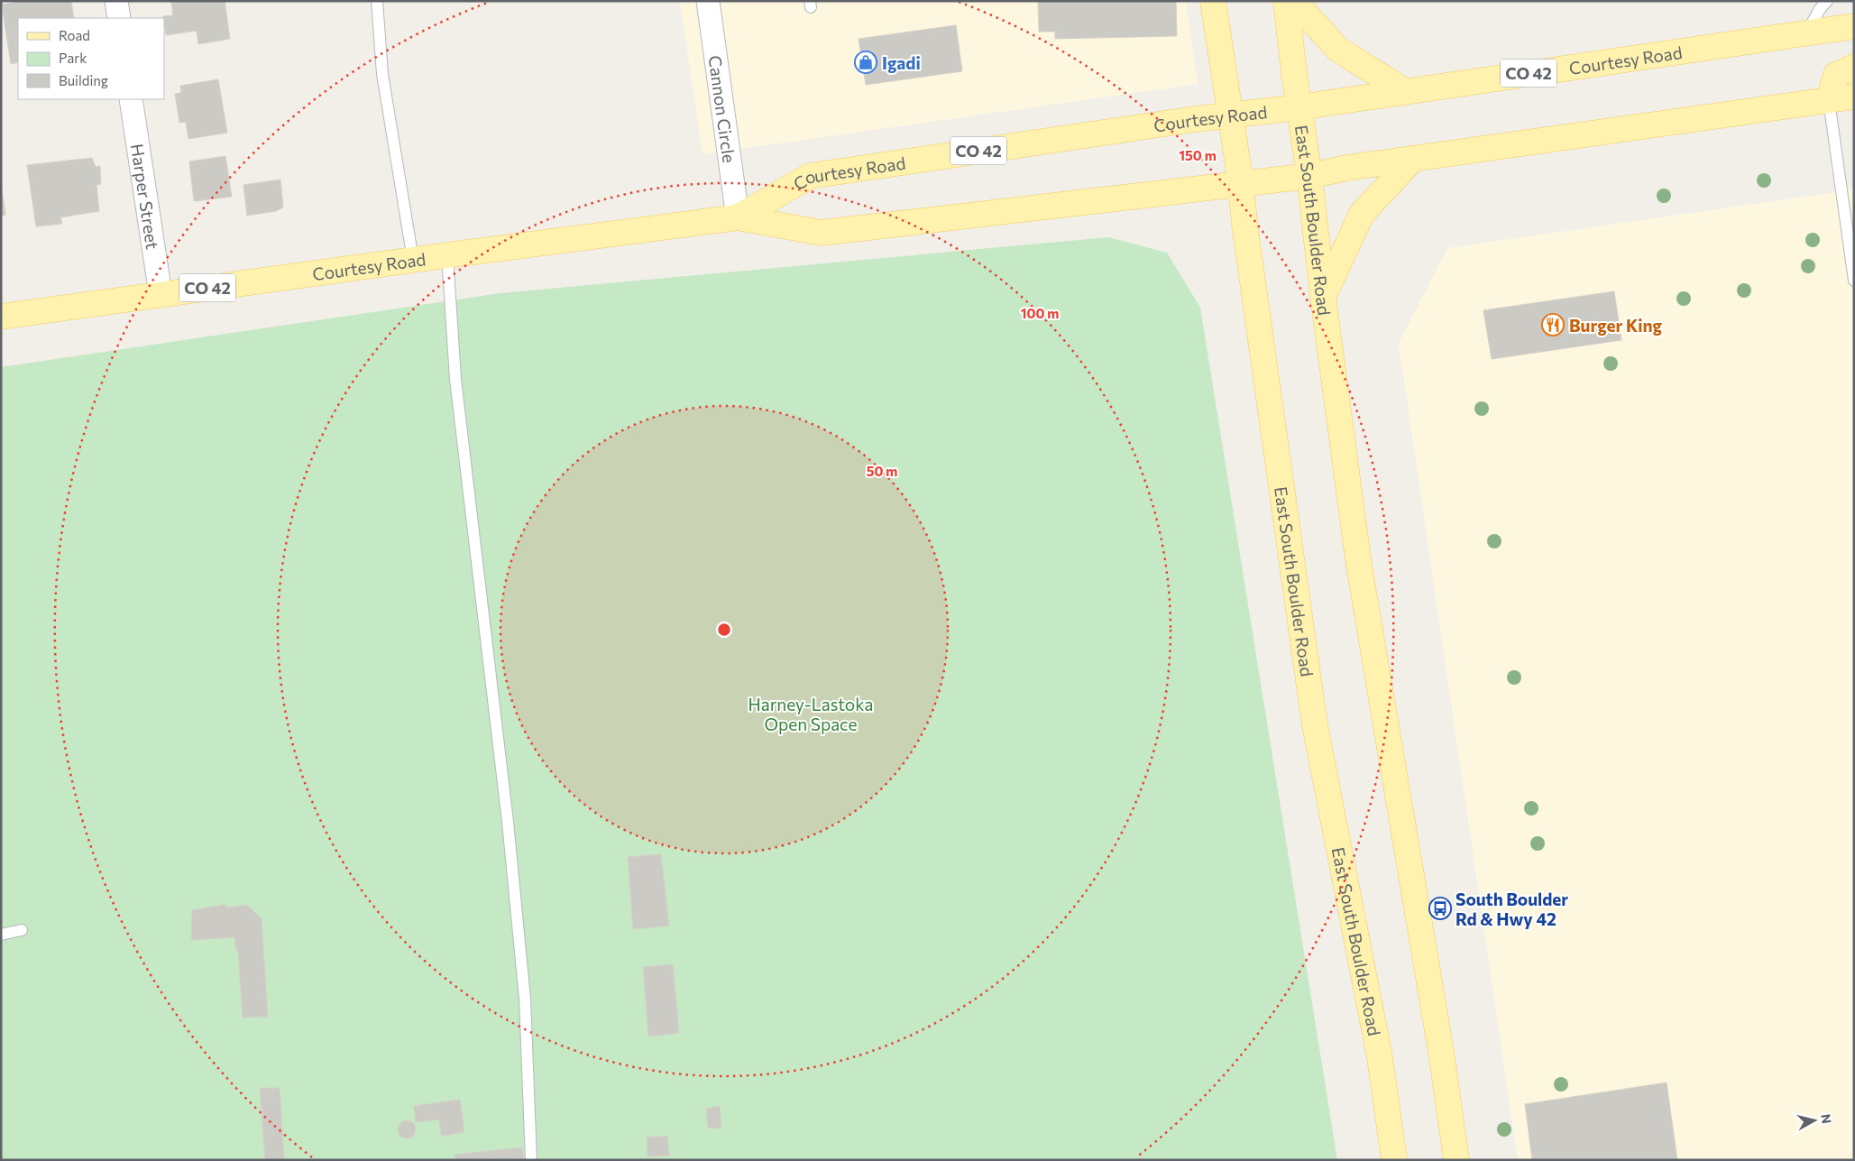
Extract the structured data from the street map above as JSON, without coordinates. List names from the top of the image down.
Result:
{
  "streets": {
    "main road": ["Courtesy Road", "CO 42", "East South Boulder Road"],
    "street": ["Cannon Circle", "Harper Street"]
  },
  "crossings": [
    ["Courtesy Road", "Cannon Circle"],
    ["Courtesy Road", "Harper Street"],
    ["Courtesy Road", "East South Boulder Road"]
  ],
  "parks": ["Harney-Lastoka Open Space"],
  "places": {
    "shop": ["Igadi"],
    "restaurant": ["Burger King"],
    "bus stop": ["South Boulder Rd & Hwy 42"]
  },
  "legend": ["Road", "Park", "Building"],
  "north": "right",
  "rings": ["150 m", "100 m", "50 m"]
}
